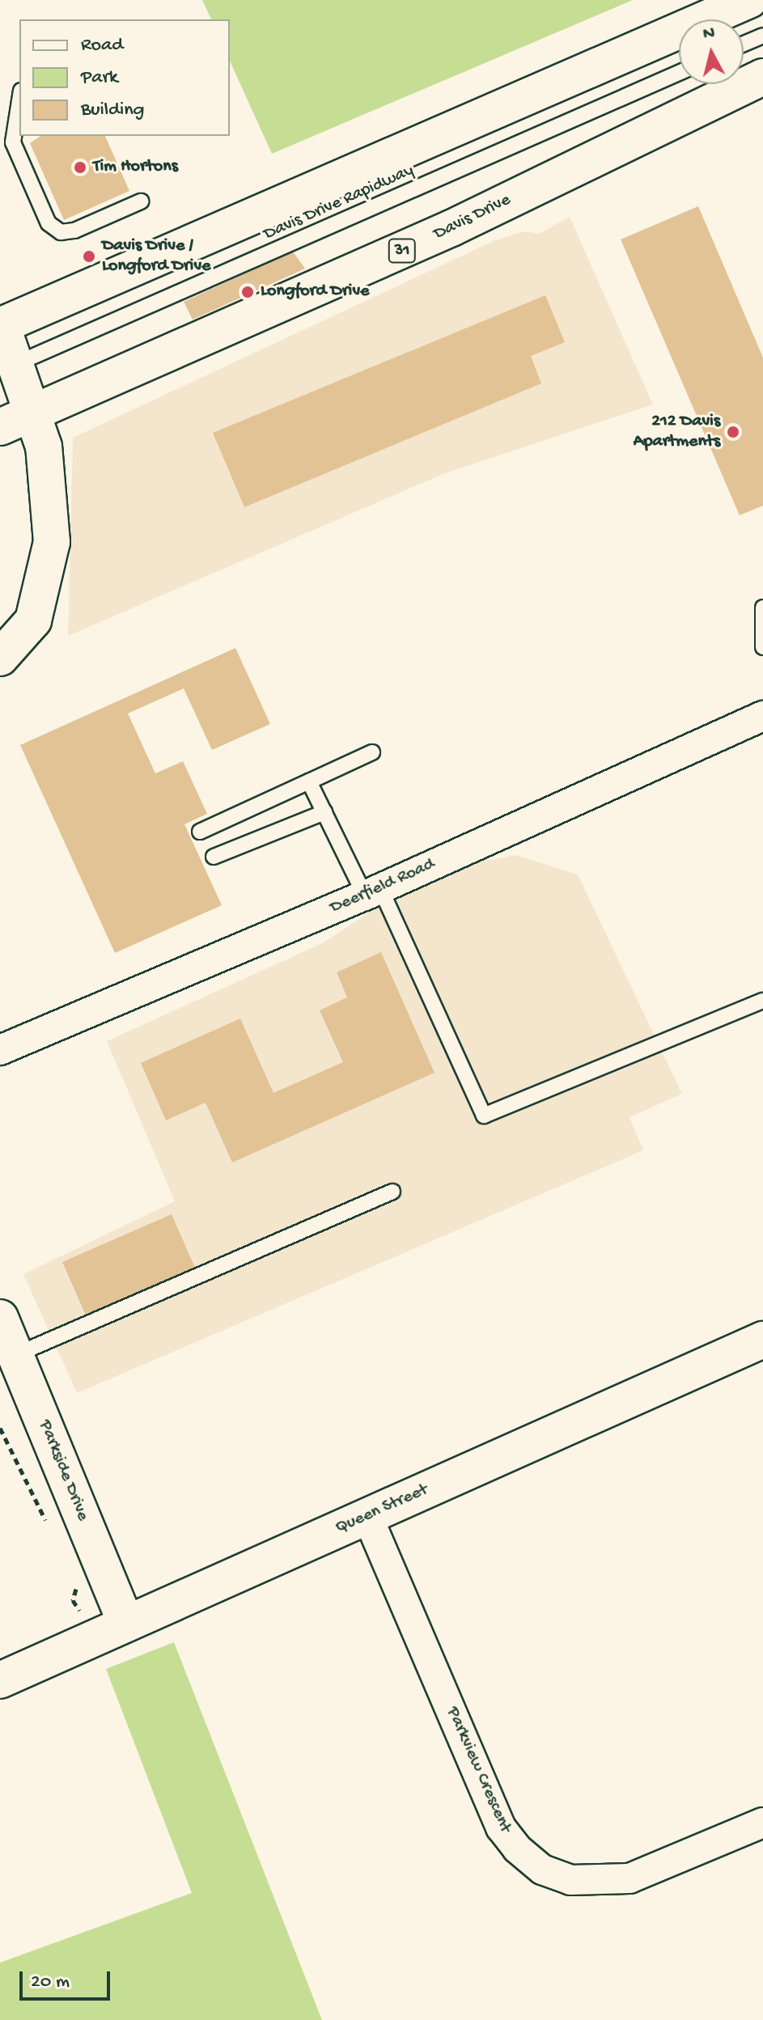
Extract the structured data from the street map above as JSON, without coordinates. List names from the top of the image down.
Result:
{
  "streets": {
    "main road": [
      "Davis Drive",
      "31",
      "Parkside Drive",
      "Queen Street"
    ],
    "street": ["Deerfield Road", "Parkview Crescent"],
    "lane": ["Davis Drive Rapidway"]
  },
  "crossings": [
    ["Parkside Drive", "Queen Street"],
    ["Queen Street", "Parkview Crescent"]
  ],
  "places": [
    "Tim Hortons",
    "Davis Drive / Longford Drive",
    "Longford Drive",
    "212 Davis Apartments"
  ],
  "legend": ["Road", "Park", "Building"],
  "scale_bar": "20 m",
  "north": "top"
}
